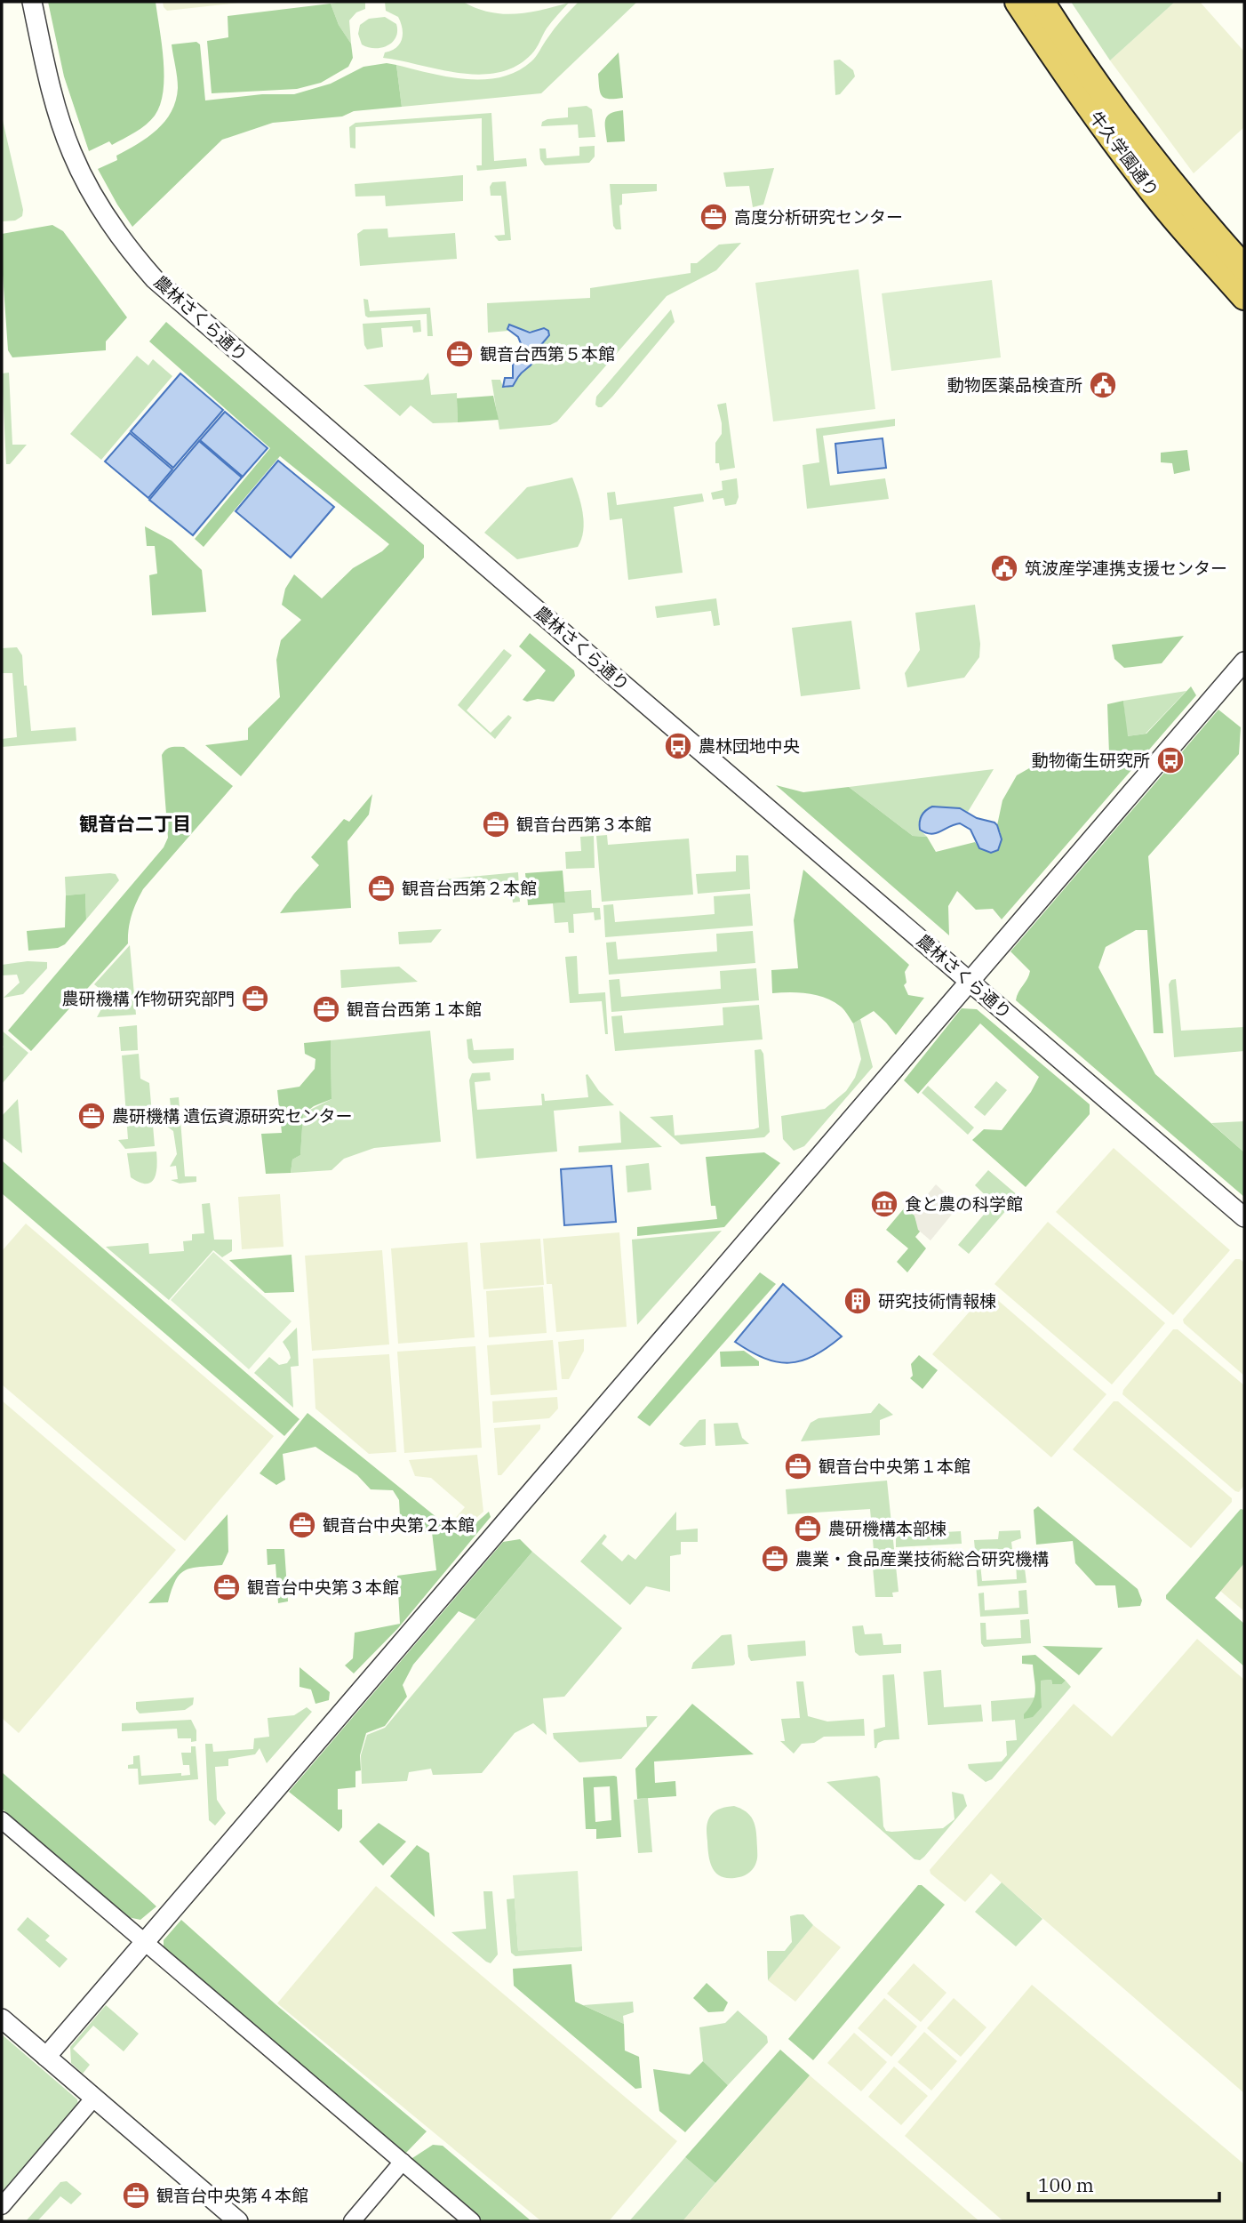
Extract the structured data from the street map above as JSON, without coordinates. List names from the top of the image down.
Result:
{
  "streets": {
    "highway": ["牛久学園通り"],
    "street": ["農林さくら通り"]
  },
  "districts": ["観音台二丁目"],
  "places": {
    "office": [
      "高度分析研究センター",
      "観音台西第５本館",
      "観音台西第３本館",
      "観音台西第２本館",
      "農研機構 作物研究部門",
      "観音台西第１本館",
      "農研機構 遺伝資源研究センター",
      "観音台中央第１本館",
      "観音台中央第２本館",
      "農研機構本部棟",
      "農業・食品産業技術総合研究機構",
      "観音台中央第３本館",
      "観音台中央第４本館"
    ],
    "public building": ["動物医薬品検査所", "筑波産学連携支援センター"],
    "bus stop": ["農林団地中央", "動物衛生研究所"],
    "museum": ["食と農の科学館"],
    "building": ["研究技術情報棟"]
  },
  "scale_bar": "100 m"
}
